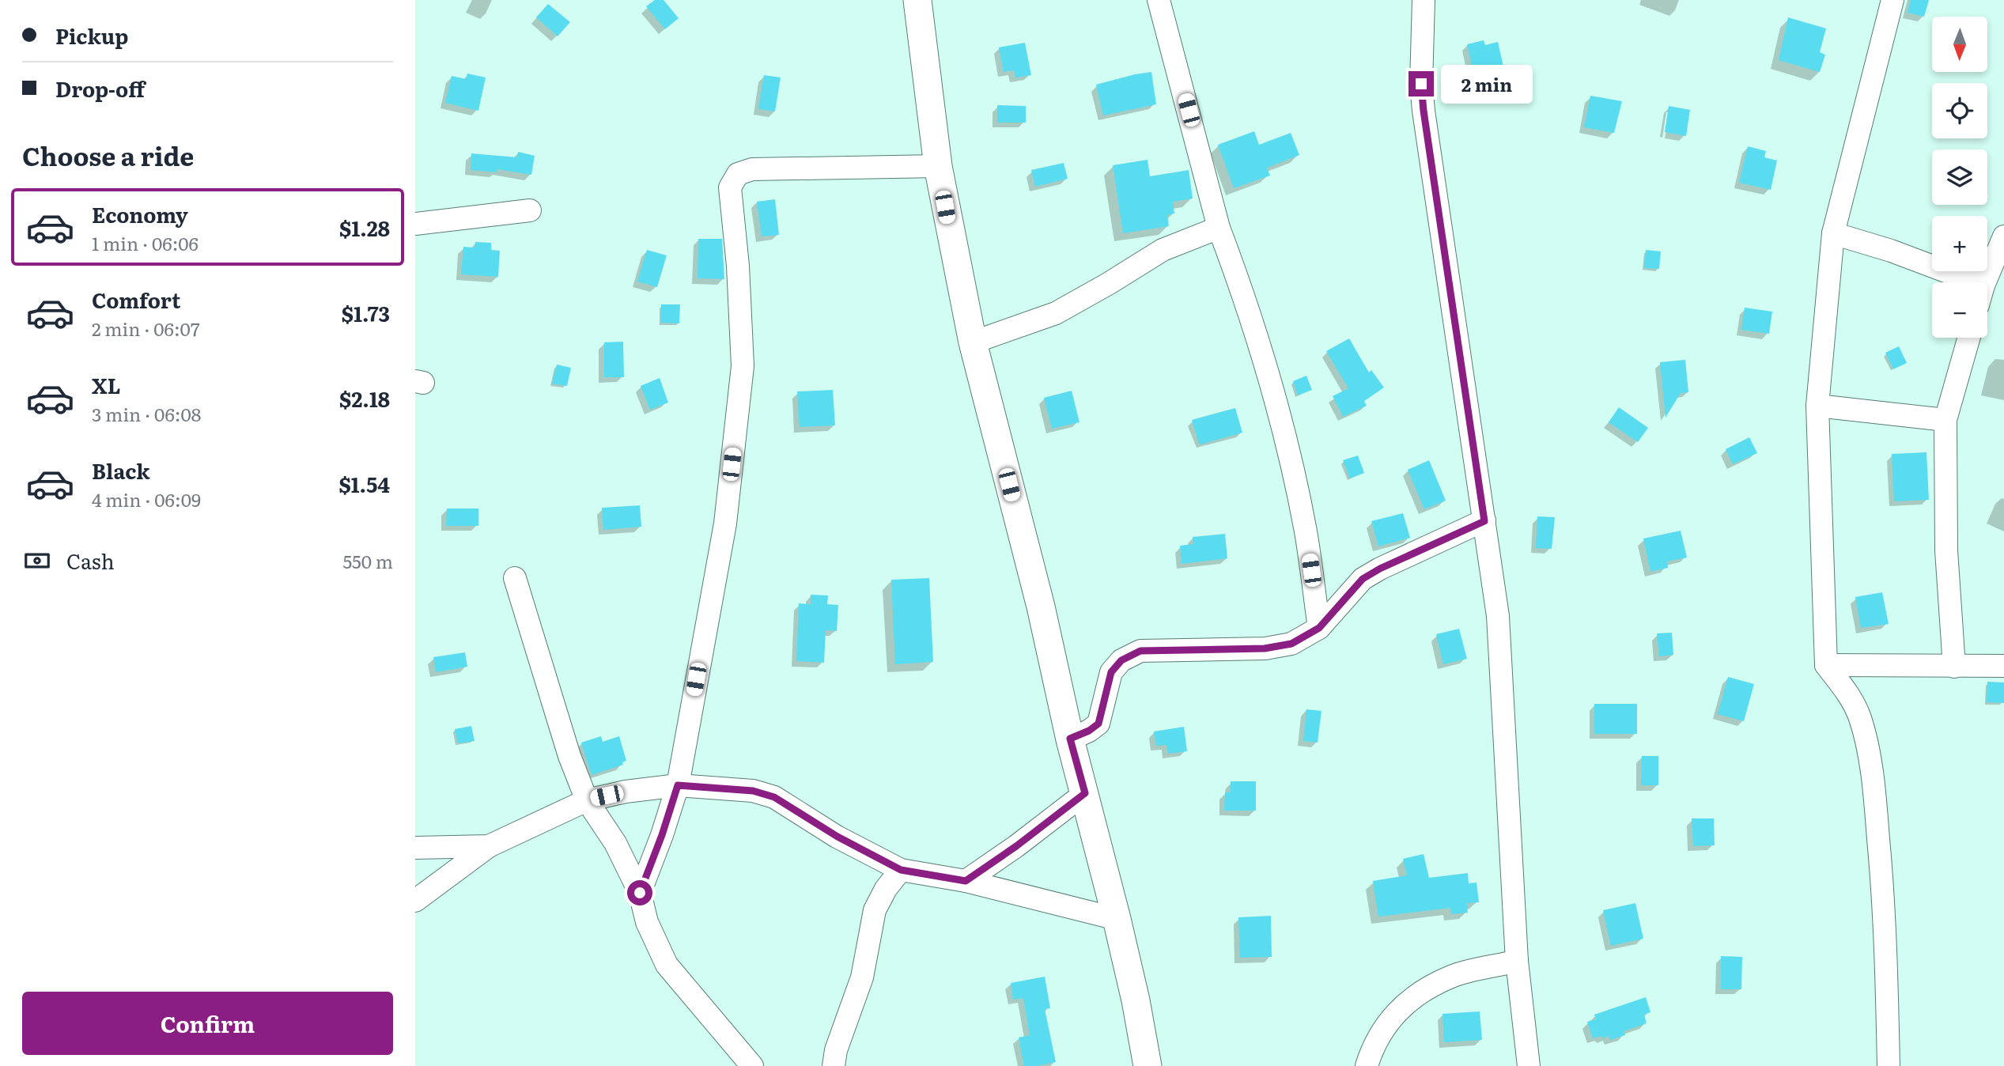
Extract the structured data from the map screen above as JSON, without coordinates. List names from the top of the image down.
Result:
{
  "north": "bottom",
  "page": {
    "banner": ["Pickup", "Drop-off"],
    "map_buttons": ["+", "−"],
    "bubble": "2 min",
    "heading": "Choose a ride",
    "list": [
      {
        "name": "Economy",
        "note": "1 min · 06:06",
        "value": "$1.28"
      },
      {
        "name": "Comfort",
        "note": "2 min · 06:07",
        "value": "$1.73"
      },
      {
        "name": "XL",
        "note": "3 min · 06:08",
        "value": "$2.18"
      },
      {
        "name": "Black",
        "note": "4 min · 06:09",
        "value": "$1.54"
      }
    ],
    "pay": ["Cash", "550 m"],
    "buttons": "Confirm"
  }
}
